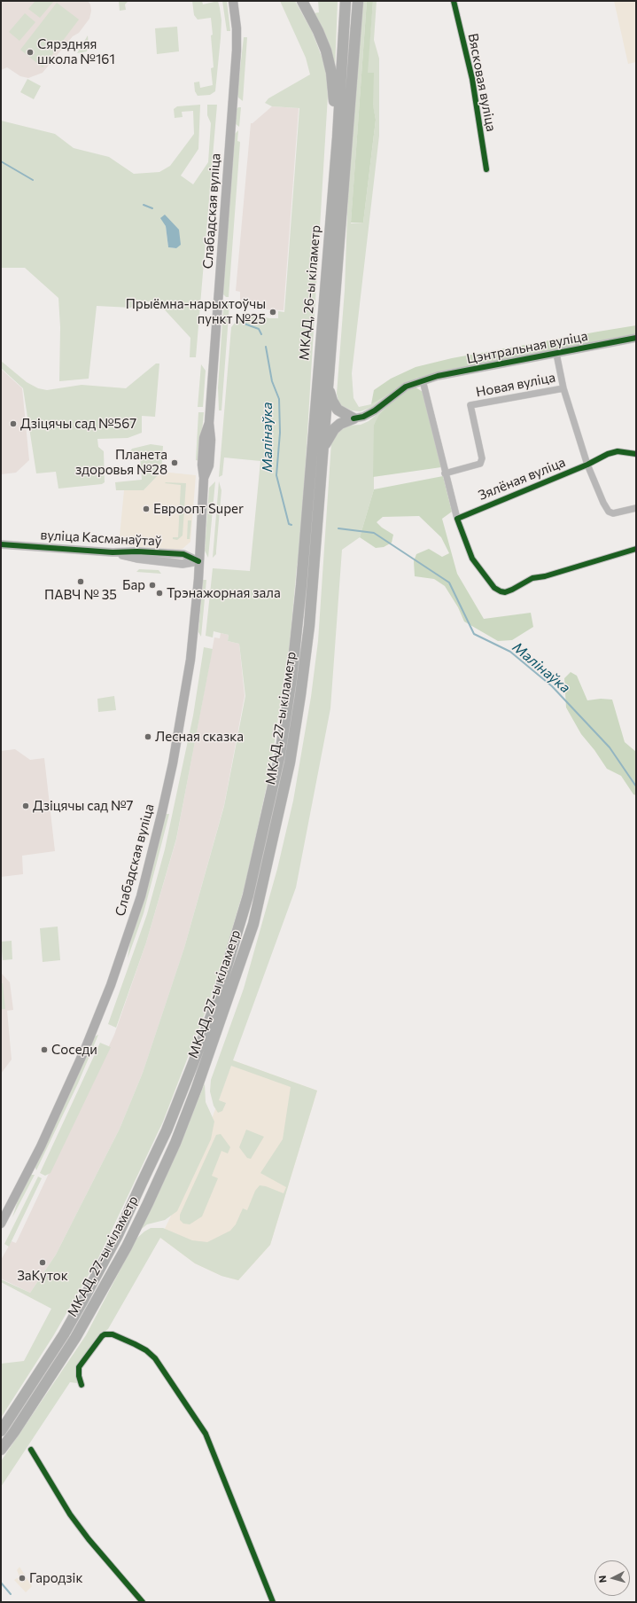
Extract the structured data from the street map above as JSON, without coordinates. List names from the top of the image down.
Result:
{
  "streets": {
    "highway": ["МКАД, 26-ы кіламетр", "МКАД, 27-ы кіламетр"],
    "main road": ["Слабадская вуліца"],
    "street": [
      "Вясковая вуліца",
      "Цэнтральная вуліца",
      "Новая вуліца",
      "Зялёная вуліца",
      "вуліца Касманаўтаў"
    ]
  },
  "crossings": [
    ["Слабадская вуліца", "вуліца Касманаўтаў"],
    ["МКАД, 26-ы кіламетр", "МКАД, 27-ы кіламетр"],
    ["Цэнтральная вуліца", "Новая вуліца"]
  ],
  "water": ["Малінаўка"],
  "places": [
    "Сярэдняя школа №161",
    "Прыёмна-нарыхтоўчы пункт №25",
    "Дзіцячы сад №567",
    "Планета здоровья №28",
    "Евроопт Super",
    "ПАВЧ № 35",
    "Бар",
    "Трэнажорная зала",
    "Лесная сказка",
    "Дзіцячы сад №7",
    "Соседи",
    "ЗаКуток",
    "Гародзік"
  ],
  "north": "left"
}
